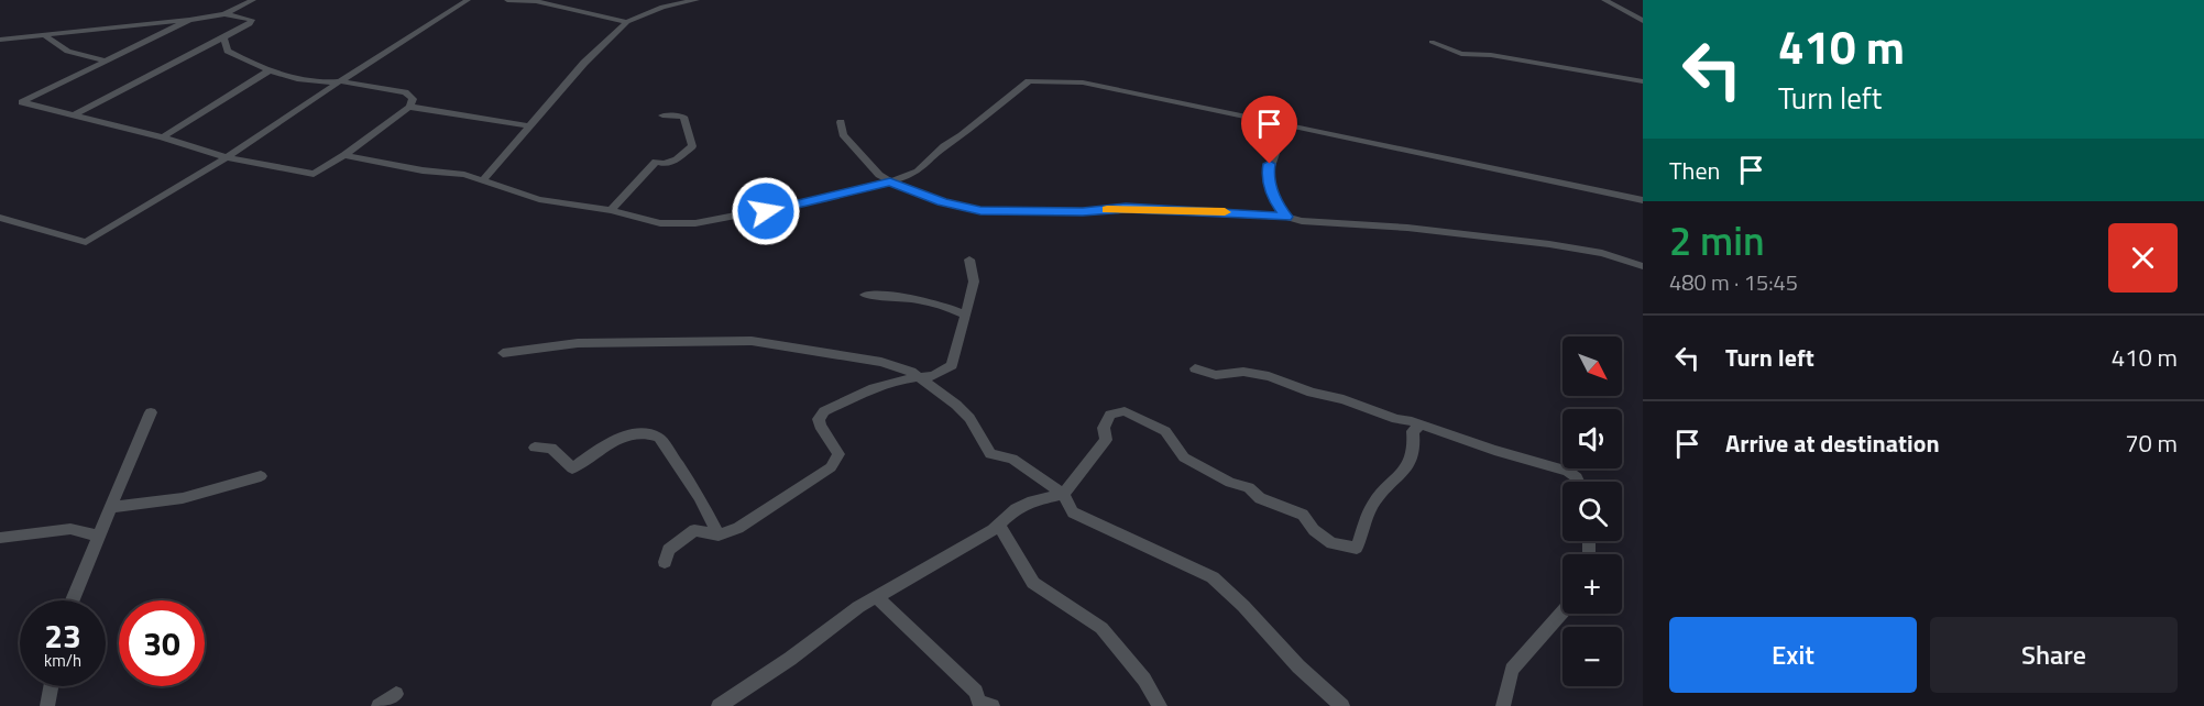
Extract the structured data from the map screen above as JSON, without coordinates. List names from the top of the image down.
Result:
{
  "north": "bottom right",
  "page": {
    "turn": ["410 m", "Turn left"],
    "then": "Then",
    "heading": ["2 min", "480 m · 15:45"],
    "list": [
      {
        "name": "Turn left",
        "value": "410 m"
      },
      {
        "name": "Arrive at destination",
        "value": "70 m"
      }
    ],
    "map_buttons": ["+", "−"],
    "speed": "23 km/h",
    "limit": "30",
    "buttons": ["Exit", "Share"]
  }
}
